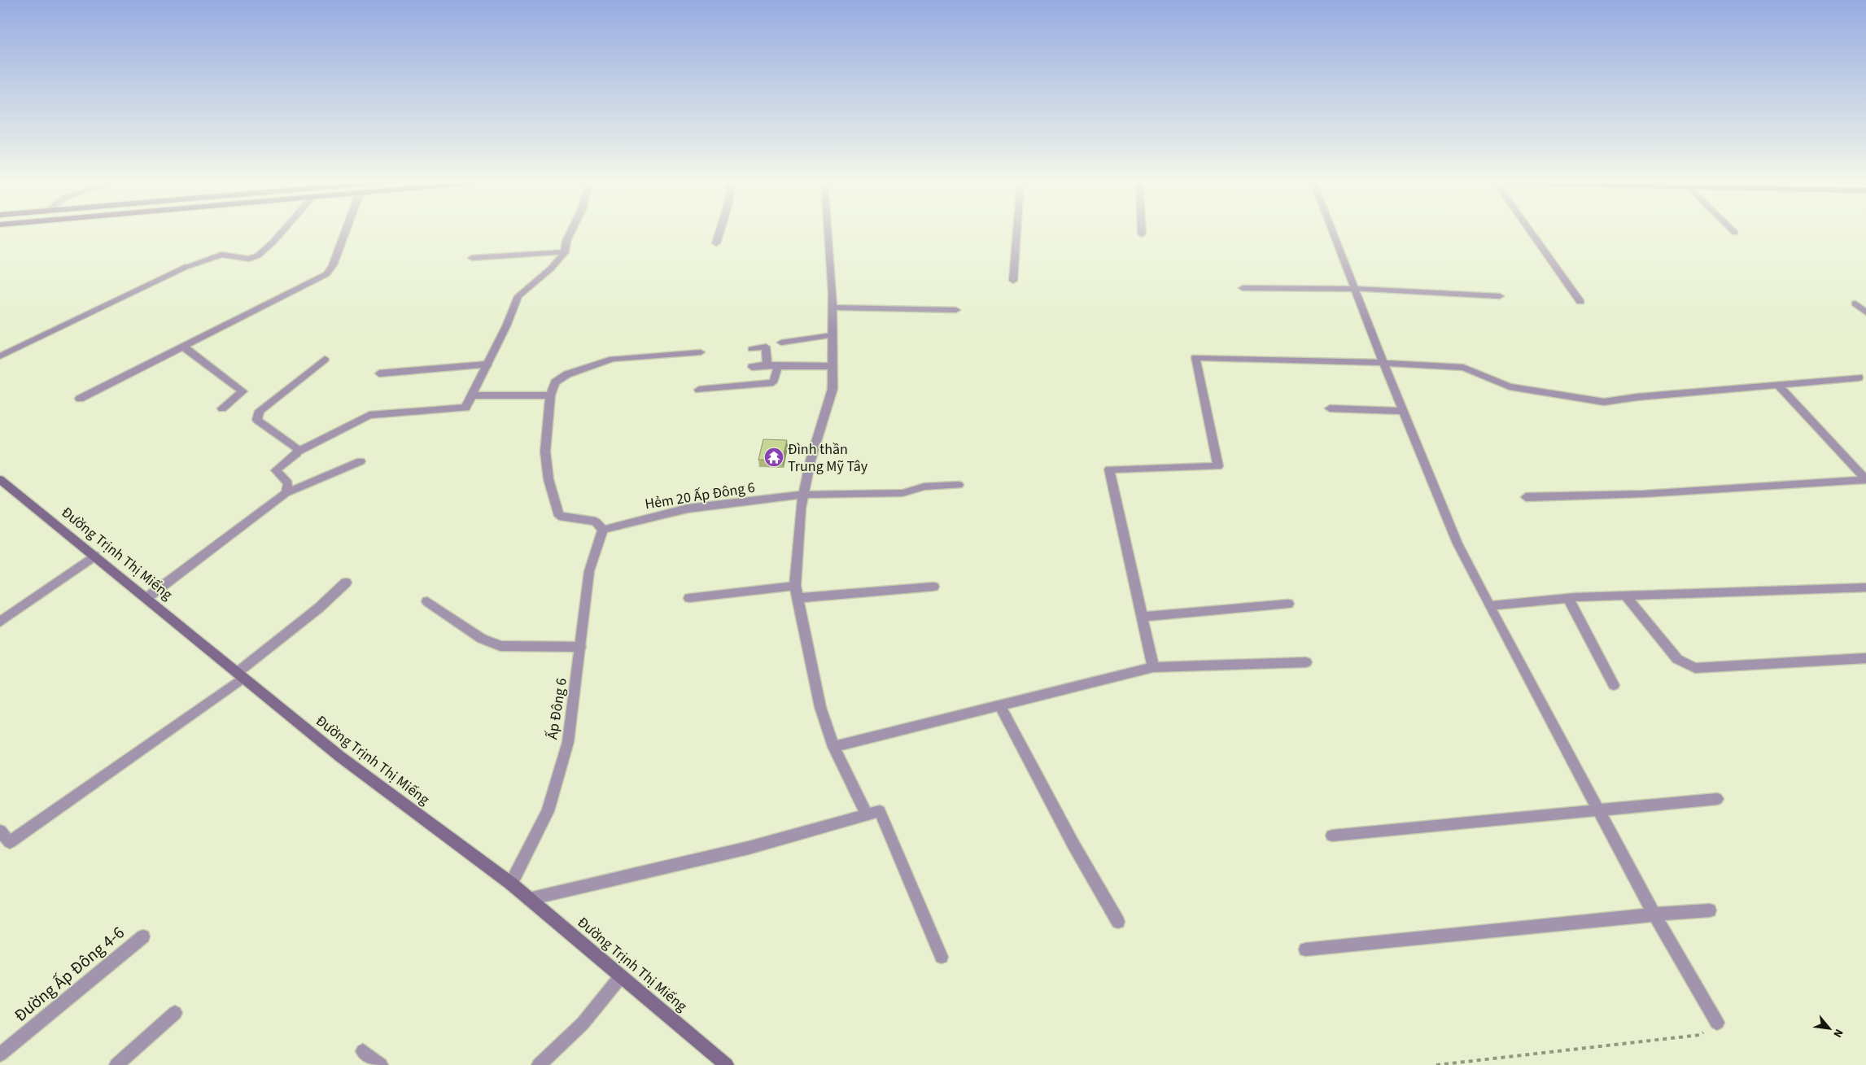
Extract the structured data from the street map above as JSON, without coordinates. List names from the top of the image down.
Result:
{
  "streets": {
    "main road": ["Đường Trịnh Thị Miếng"],
    "street": ["Hẻm 20 Ấp Đông 6", "Ấp Đông 6", "Đường Ấp Đông 4-6"]
  },
  "crossings": [
    ["Hẻm 20 Ấp Đông 6", "Ấp Đông 6"],
    ["Đường Trịnh Thị Miếng", "Ấp Đông 6"]
  ],
  "places": {
    "temple": ["Đình thần Trung Mỹ Tây"]
  },
  "north": "bottom right"
}
